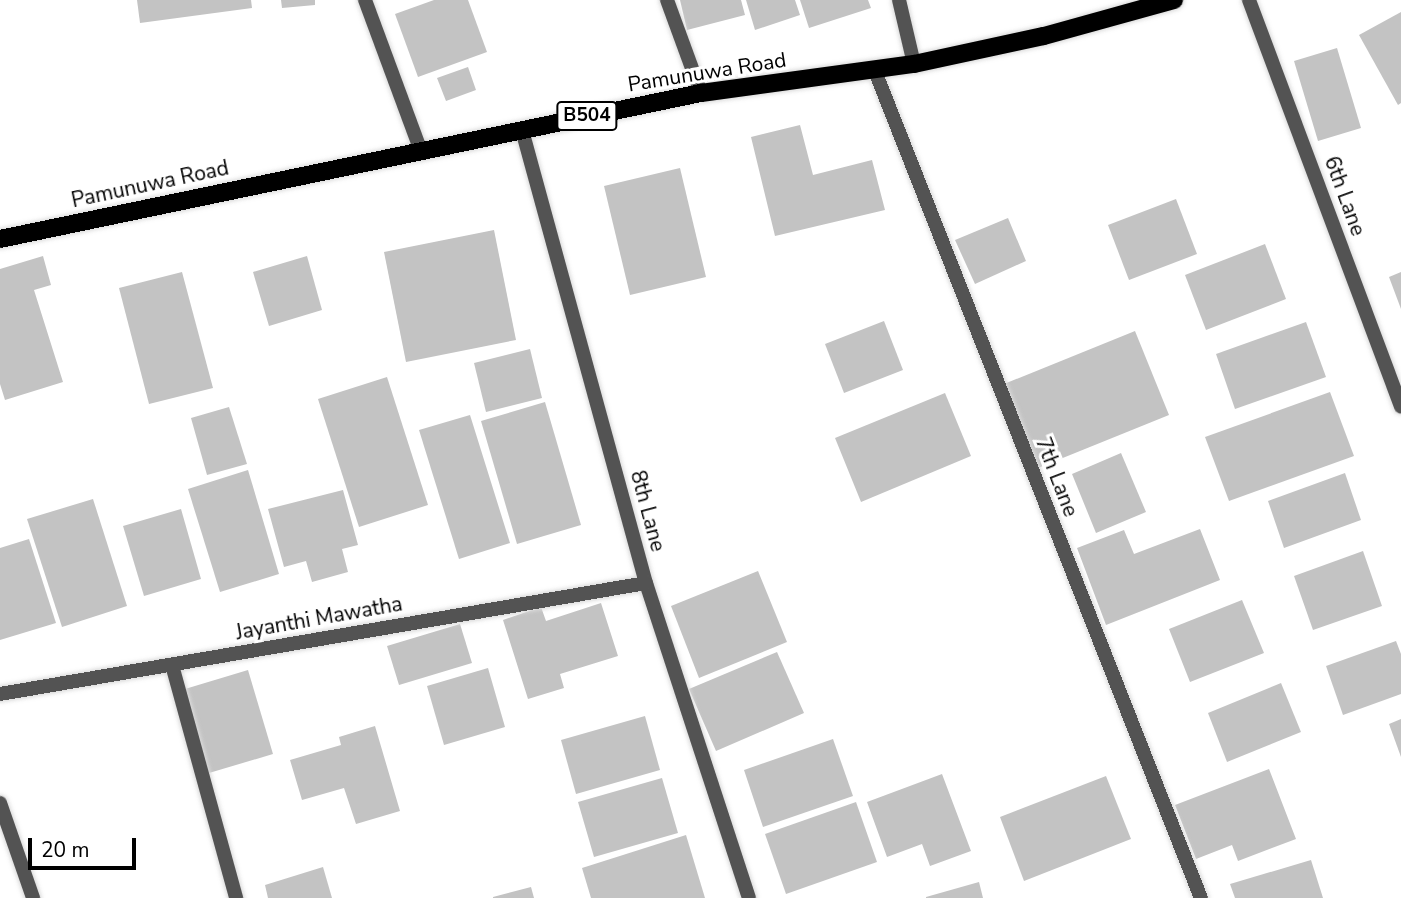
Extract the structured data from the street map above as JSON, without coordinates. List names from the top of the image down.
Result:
{
  "streets": {
    "main road": ["Pamunuwa Road", "B504"],
    "street": [
      "6th Lane",
      "7th Lane",
      "8th Lane",
      "Jayanthi Mawatha"
    ]
  },
  "crossings": [
    ["Pamunuwa Road", "7th Lane"],
    ["Pamunuwa Road", "8th Lane"],
    ["8th Lane", "Jayanthi Mawatha"]
  ],
  "scale_bar": "20 m"
}
